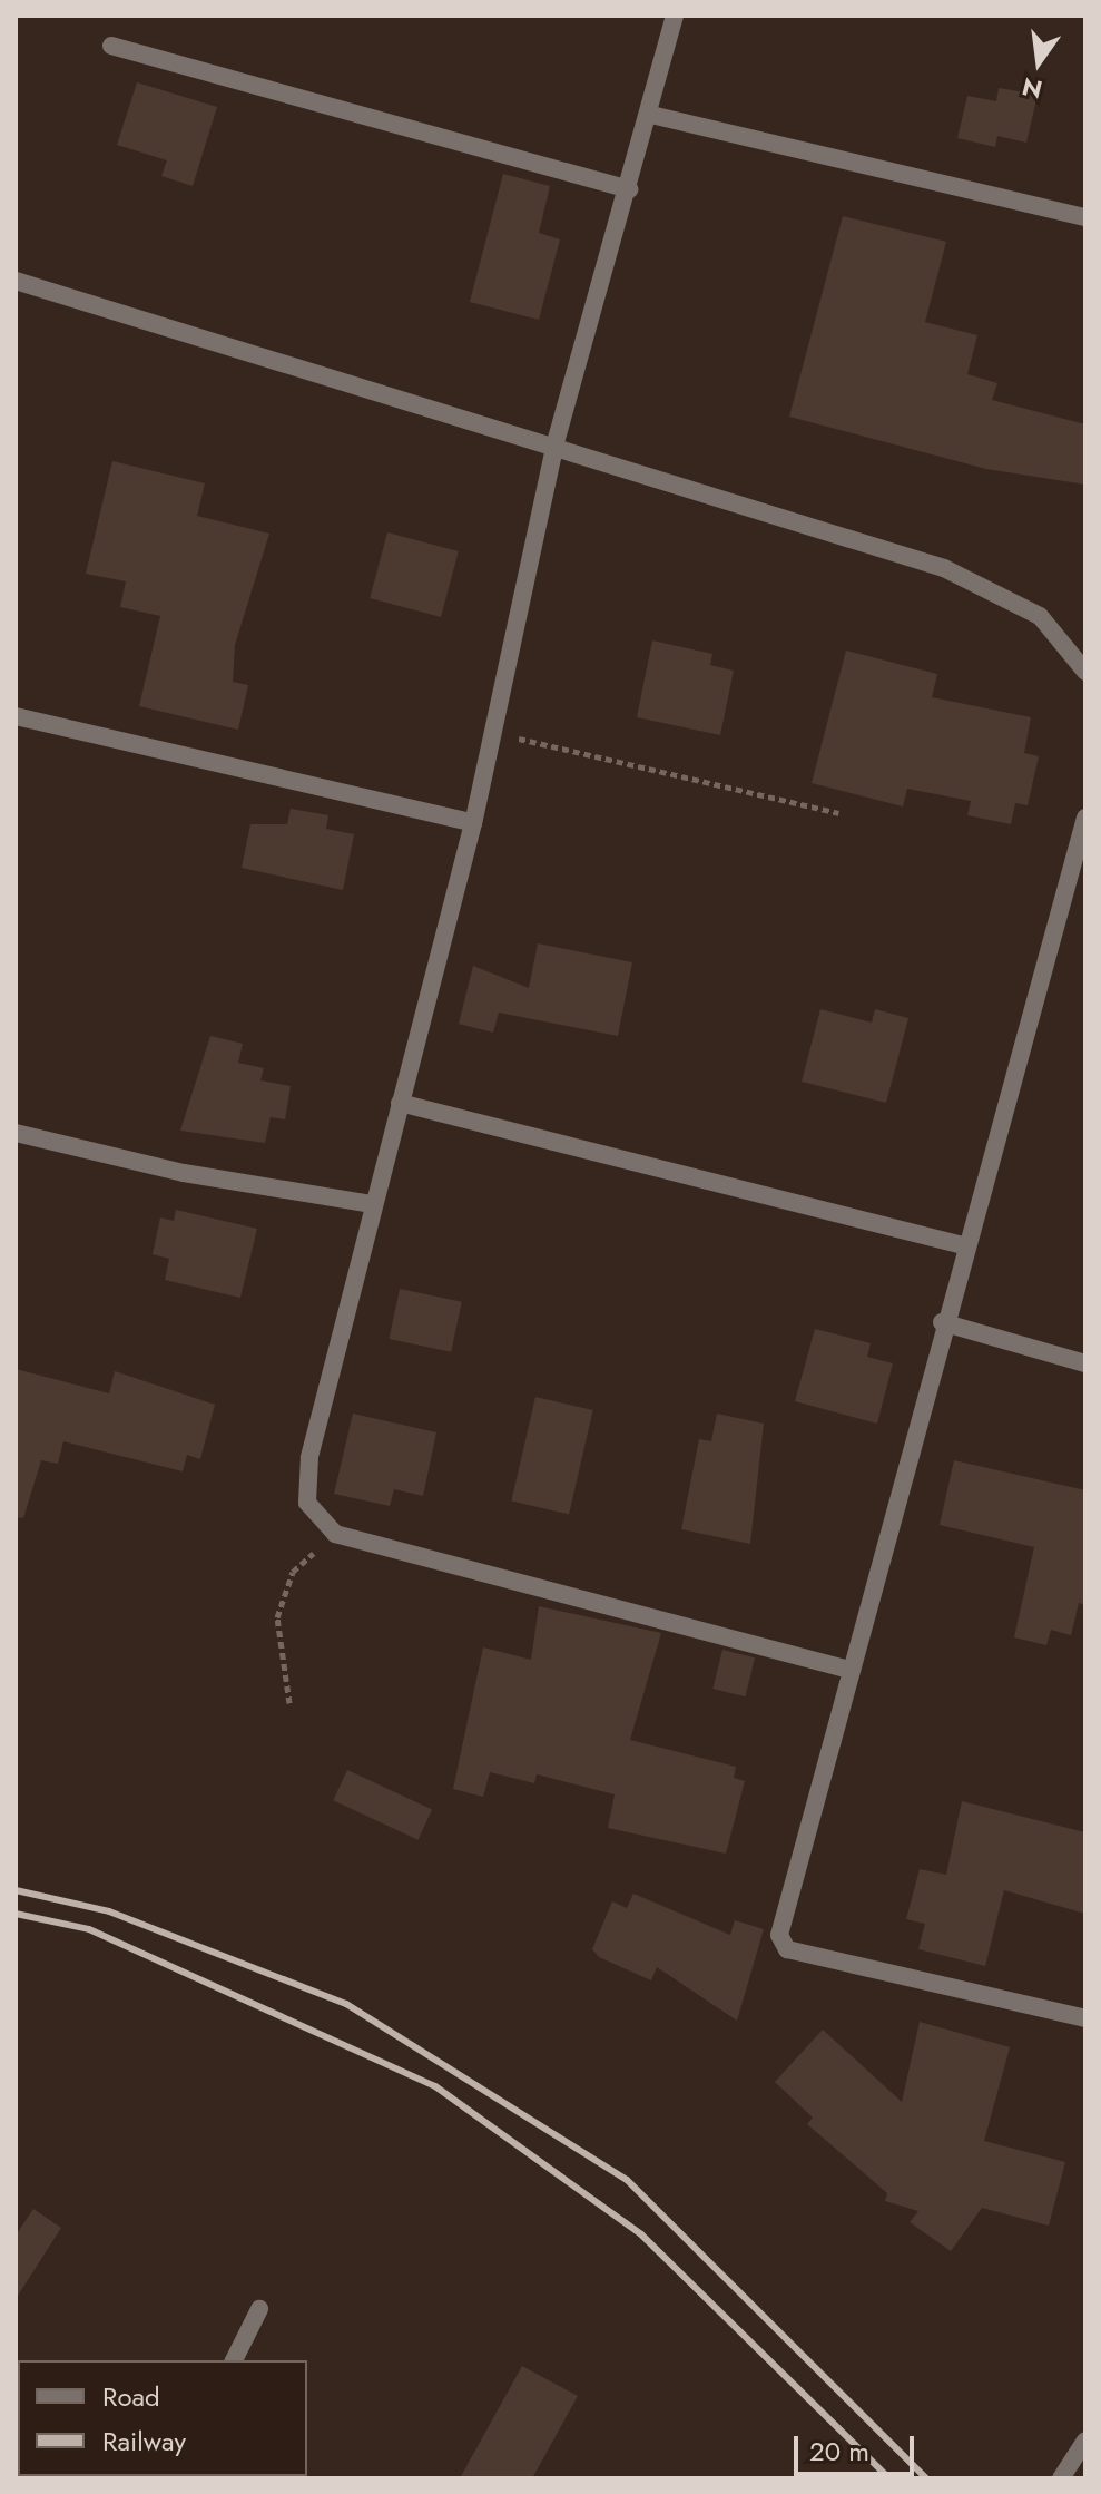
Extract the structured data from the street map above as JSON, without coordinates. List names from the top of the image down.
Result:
{
  "legend": ["Road", "Railway"],
  "scale_bar": "20 m",
  "north": "bottom"
}
